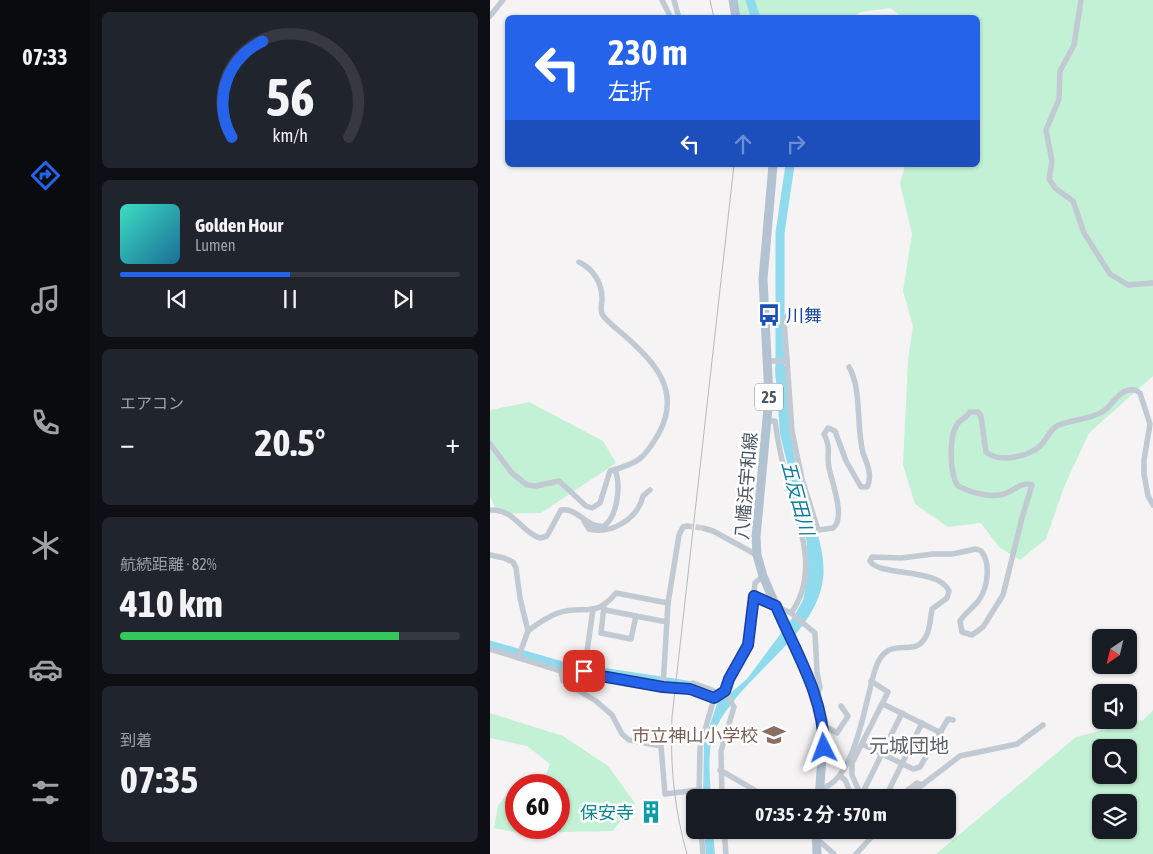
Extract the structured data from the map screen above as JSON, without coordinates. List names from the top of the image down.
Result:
{
  "streets": {
    "main road": ["25", "八幡浜宇和線"]
  },
  "districts": ["元城団地"],
  "water": ["五反田川"],
  "places": {
    "bus stop": ["川舞"],
    "school or university": ["市立神山小学校"],
    "building": ["保安寺"]
  },
  "north": "bottom left",
  "page": {
    "tabs": "07:33",
    "turn": ["230 m", "左折"],
    "song": ["Golden Hour", "Lumen"],
    "tile": [
      "エアコン",
      ["航続距離 · 82%", "410 km"],
      ["到着", "07:35"]
    ],
    "heat": ["−", "20.5°", "+"],
    "limit": "60",
    "trip": "07:35 · 2 分 · 570 m",
    "gauge": ["56", "km/h"]
  }
}
